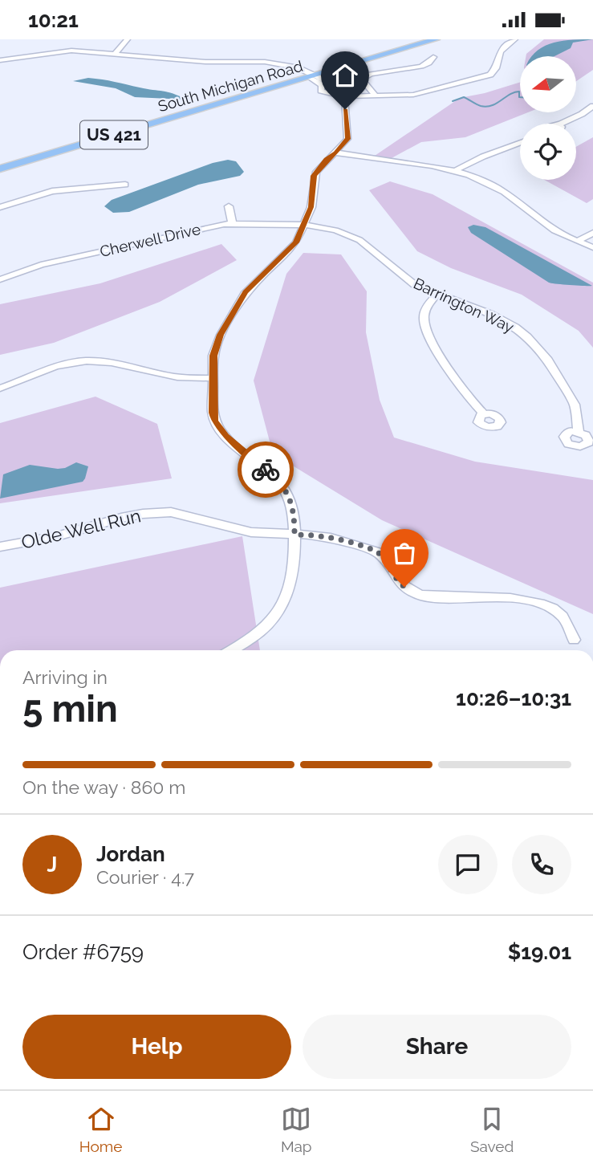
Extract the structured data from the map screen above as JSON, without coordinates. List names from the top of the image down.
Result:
{
  "streets": {
    "main road": ["South Michigan Road", "US 421"],
    "street": ["Cherwell Drive", "Barrington Way", "Olde Well Run"]
  },
  "crossings": [
    ["Cherwell Drive", "Barrington Way"]
  ],
  "north": "left",
  "page": {
    "status": "10:21",
    "heading": ["5 min", "Arriving in", "10:26–10:31"],
    "panel": [
      "Jordan",
      "Courier · 4.7",
      "Order #6759",
      "$19.01"
    ],
    "bar": "On the way · 860 m",
    "round": "J",
    "buttons": ["Help", "Share"],
    "tabs": ["Home", "Map", "Saved"]
  }
}
